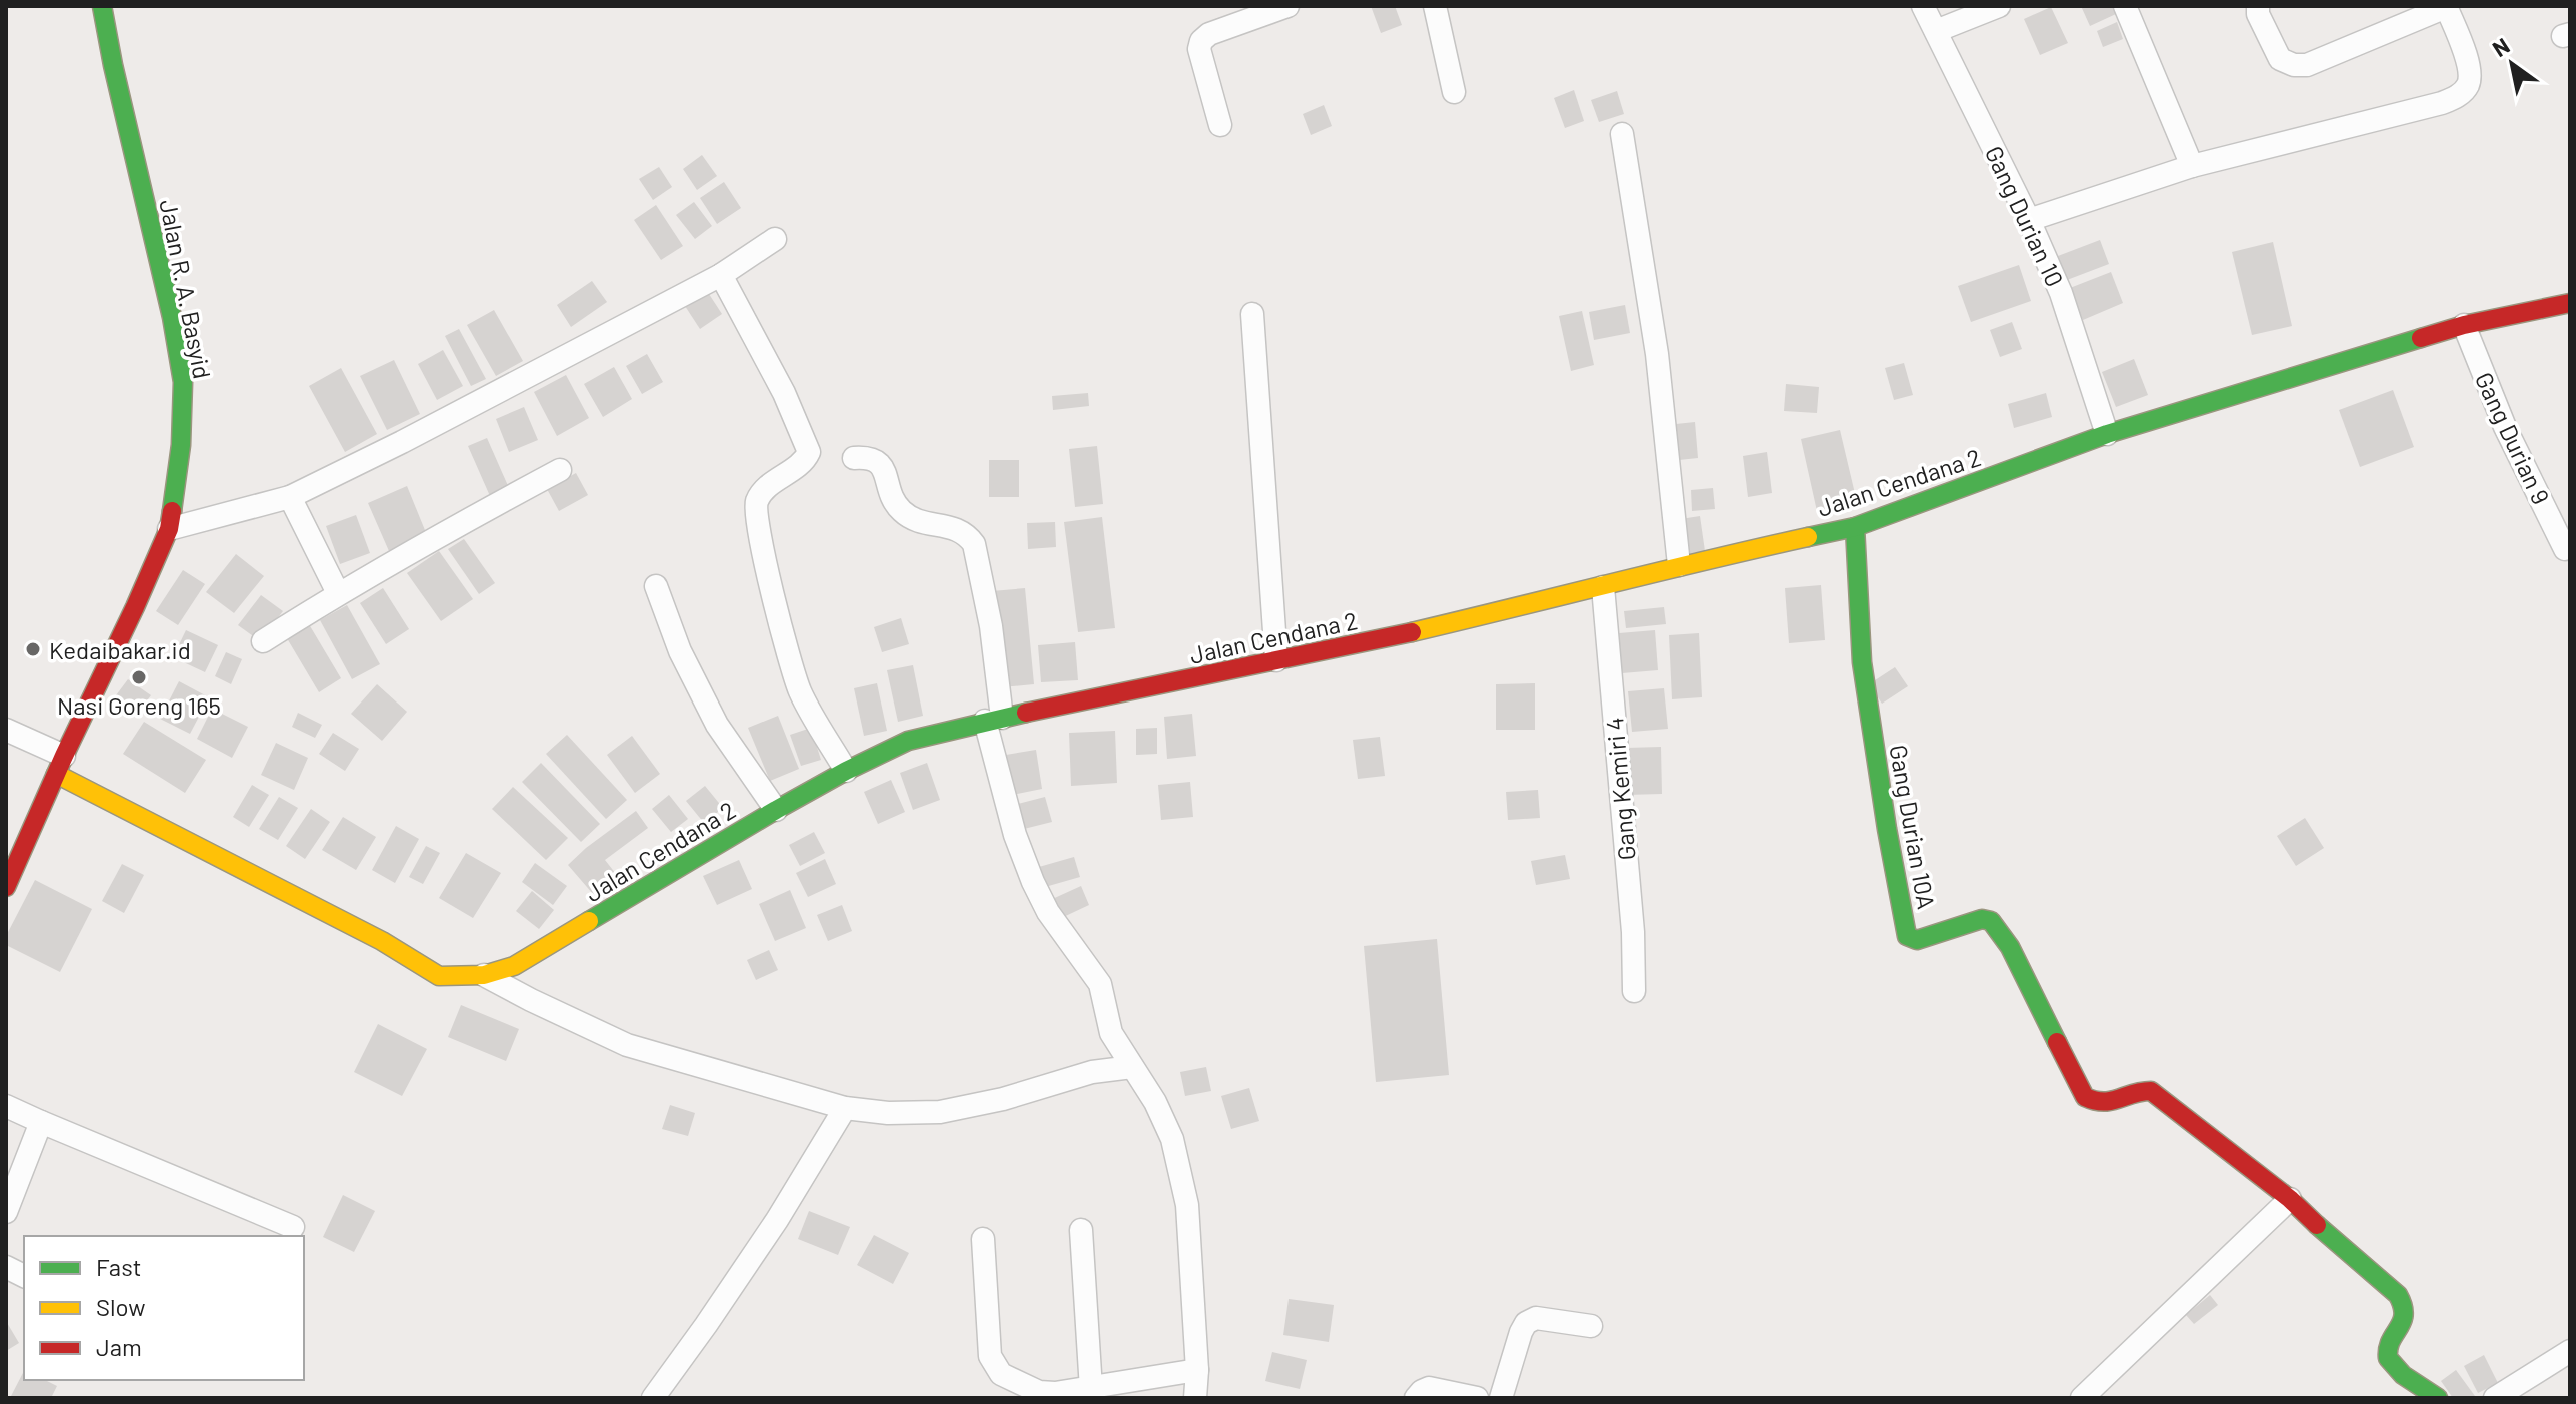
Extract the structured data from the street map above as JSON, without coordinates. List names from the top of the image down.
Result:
{
  "streets": {
    "street": [
      "Gang Durian 10",
      "Jalan R. A. Basyid",
      "Gang Durian 9",
      "Jalan Cendana 2",
      "Gang Kemiri 4",
      "Gang Durian 10A"
    ]
  },
  "crossings": [
    ["Gang Durian 10", "Jalan Cendana 2"],
    ["Jalan R. A. Basyid", "Jalan Cendana 2"],
    ["Gang Durian 9", "Jalan Cendana 2"],
    ["Jalan Cendana 2", "Gang Kemiri 4"],
    ["Jalan Cendana 2", "Gang Durian 10A"]
  ],
  "places": ["Kedaibakar.id", "Nasi Goreng 165"],
  "legend": ["Fast", "Slow", "Jam"],
  "north": "top left"
}
